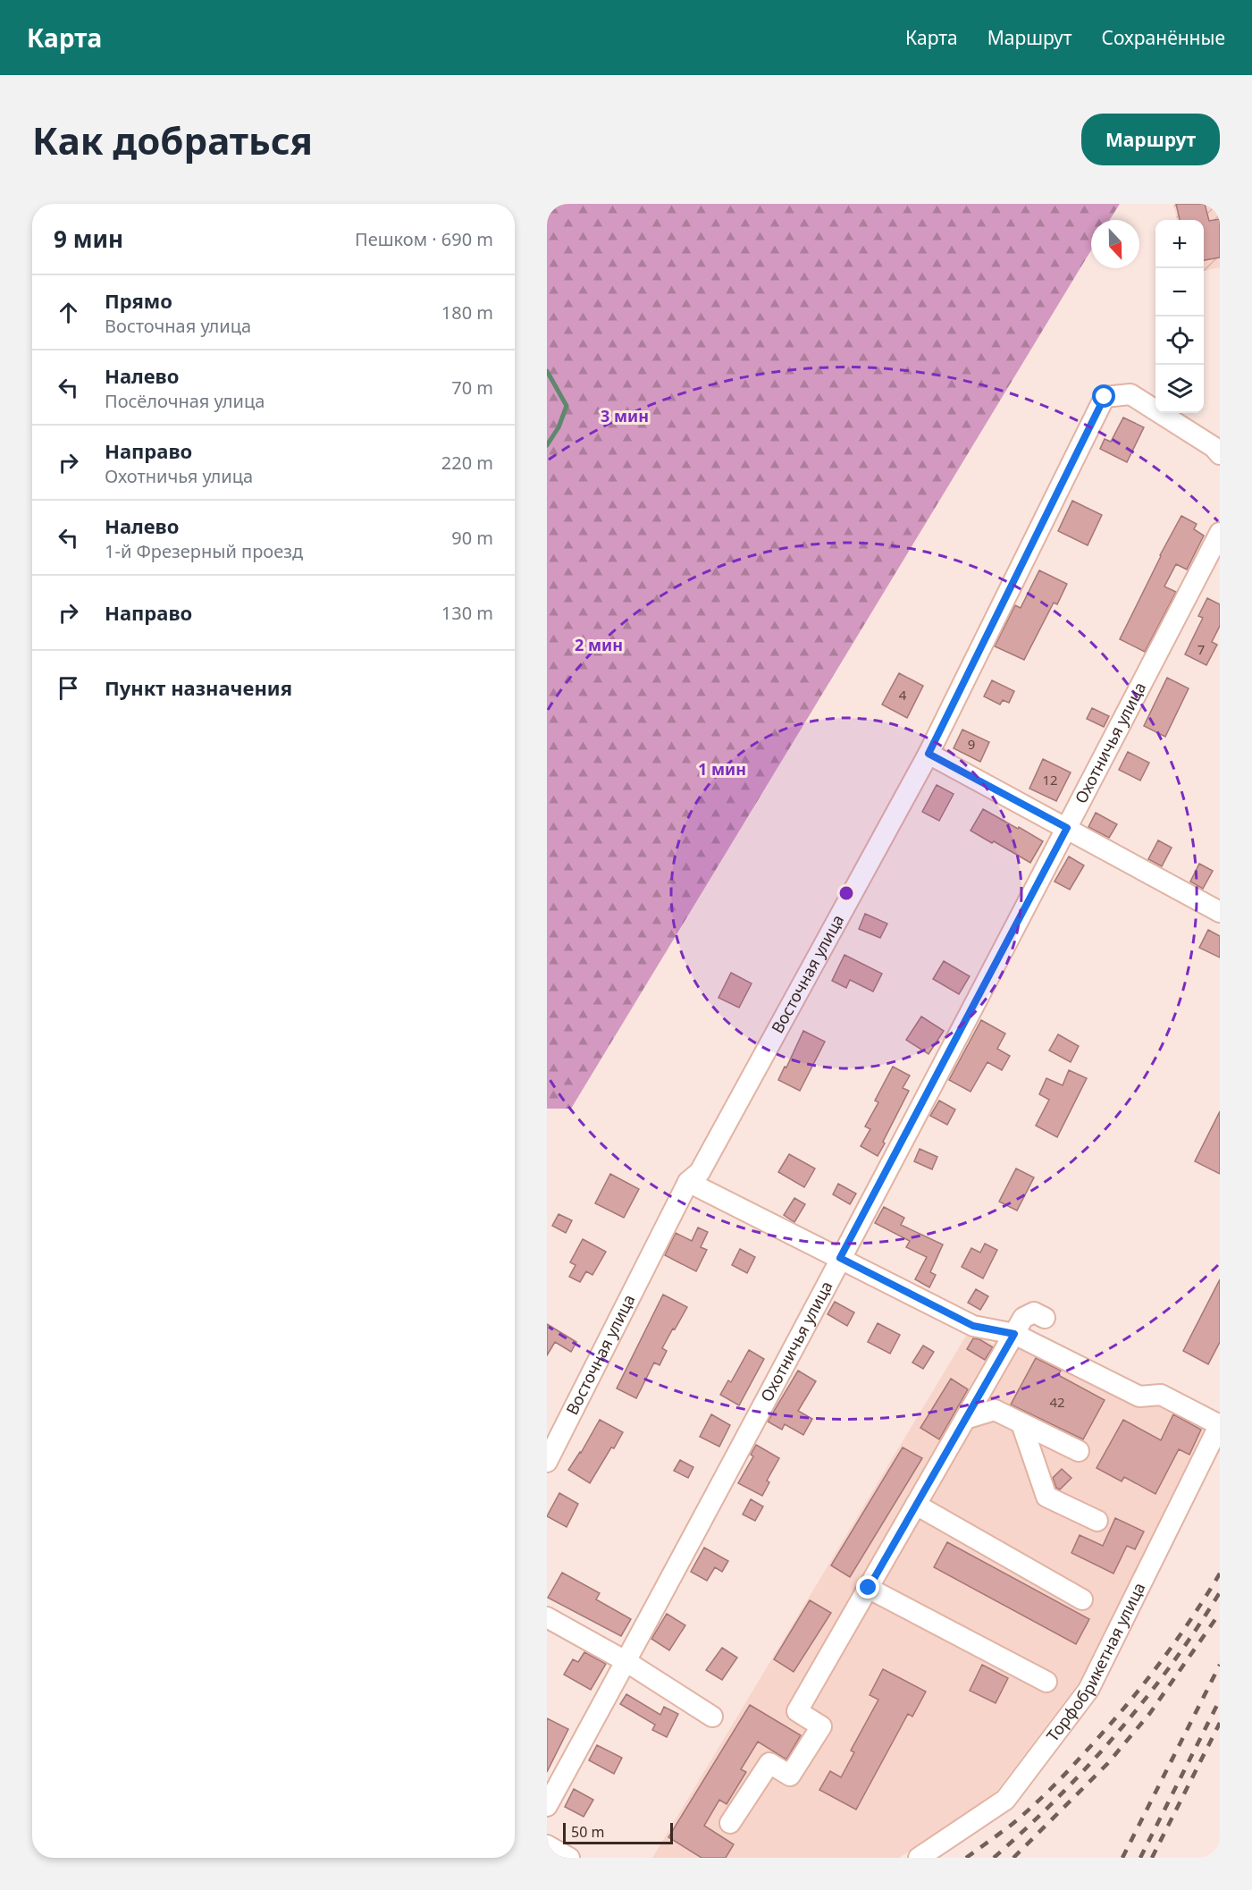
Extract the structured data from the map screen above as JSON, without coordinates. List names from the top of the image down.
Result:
{
  "streets": {
    "street": ["Охотничья улица", "Восточная улица", "Торфобрикетная улица"]
  },
  "house_numbers": [
    "7",
    "4",
    "9",
    "12",
    "42"
  ],
  "scale_bar": "50 m",
  "north": "bottom",
  "page": {
    "header": "Карта",
    "nav": ["Карта", "Маршрут", "Сохранённые"],
    "buttons": "Маршрут",
    "title": "Как добраться",
    "heading": ["9 мин", "Пешком · 690 m"],
    "map_buttons": ["+", "−"],
    "list": [
      ["Прямо", "Восточная улица", "180 m"],
      ["Налево", "Посёлочная улица", "70 m"],
      ["Направо", "Охотничья улица", "220 m"],
      ["Налево", "1-й Фрезерный проезд", "90 m"],
      ["Направо", "130 m"],
      "Пункт назначения"
    ],
    "scale": "50 m"
  },
  "rings": ["3 мин", "2 мин", "1 мин"]
}
